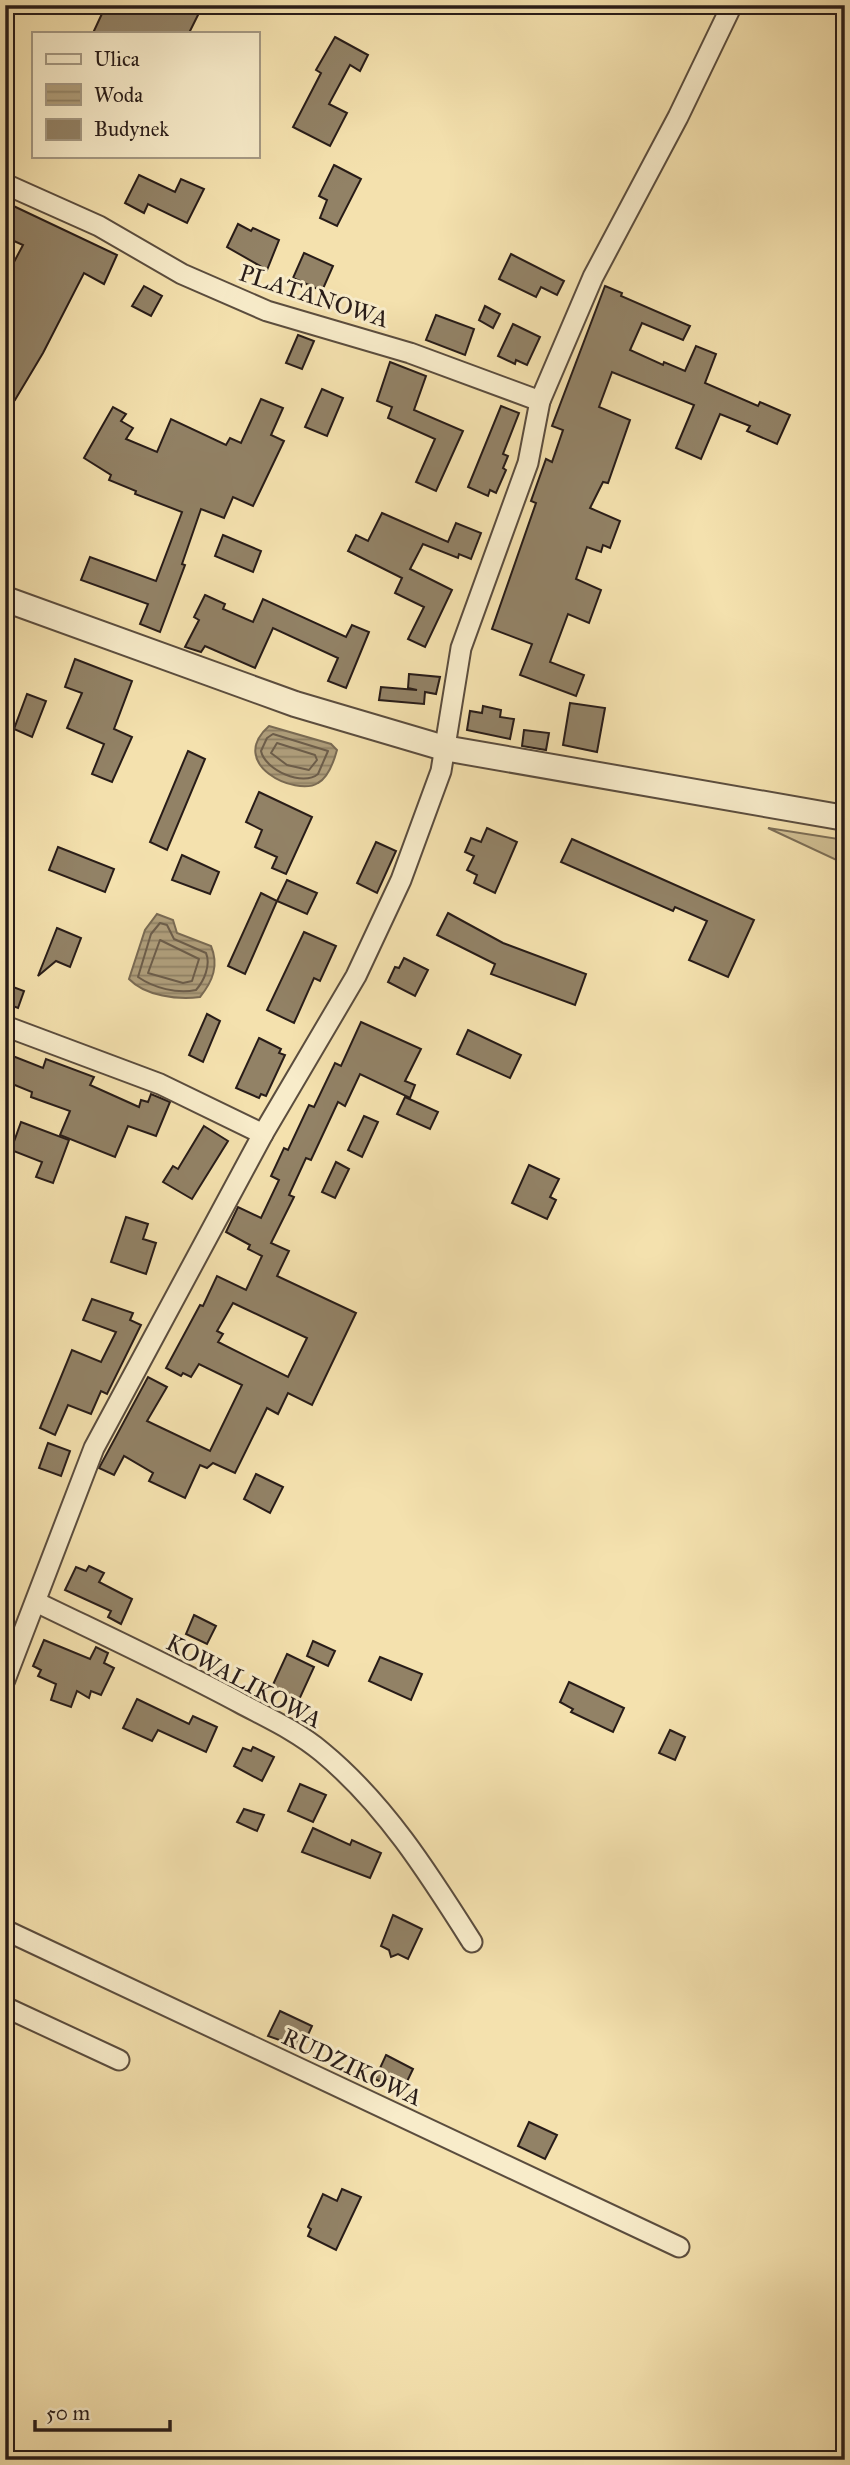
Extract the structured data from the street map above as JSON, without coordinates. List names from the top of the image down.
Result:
{
  "streets": {
    "street": ["PLATANOWA", "KOWALIKOWA", "RUDZIKOWA"]
  },
  "legend": ["Ulica", "Woda", "Budynek"],
  "scale_bar": "50 m"
}
